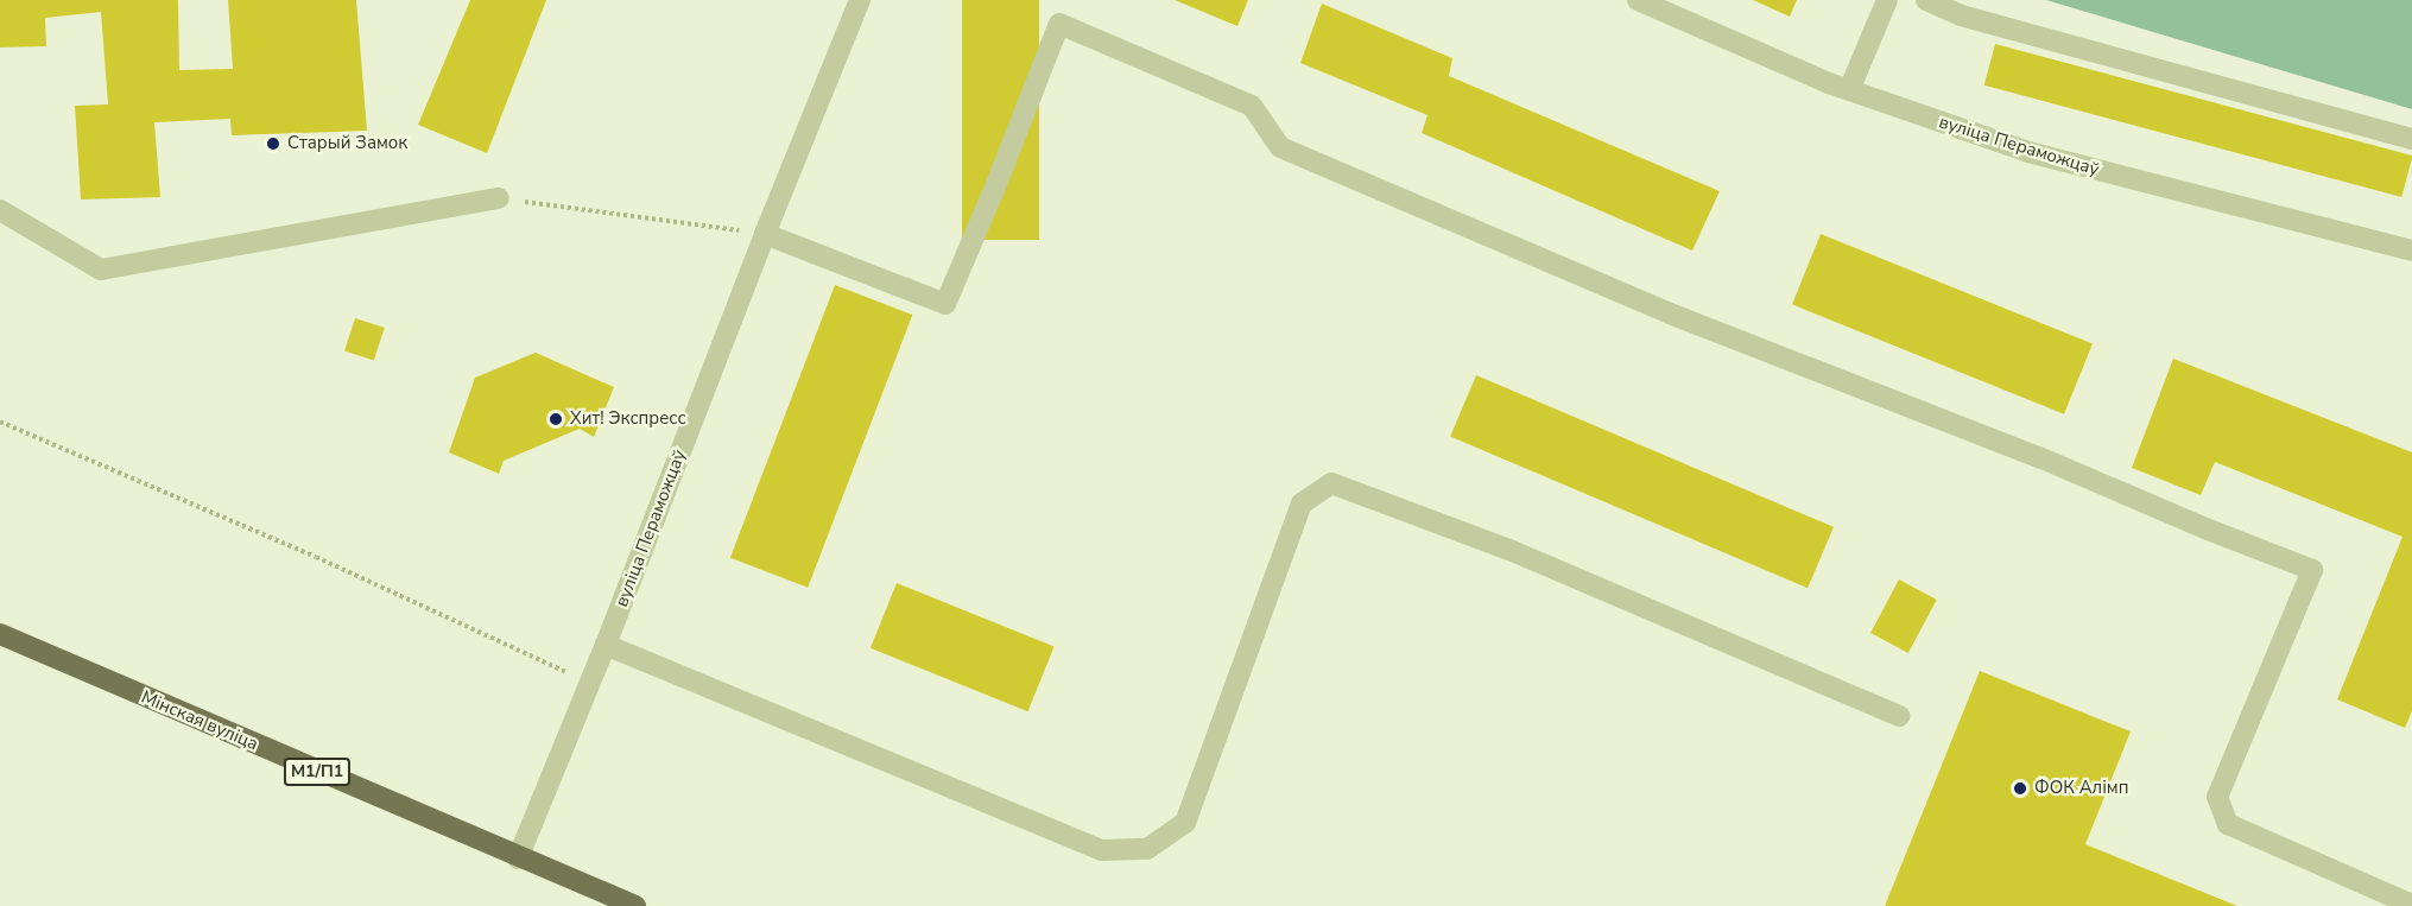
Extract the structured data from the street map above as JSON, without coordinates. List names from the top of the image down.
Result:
{
  "streets": {
    "main road": ["Мінская вуліца", "М1/П1"],
    "street": ["вуліца Пераможцаў"]
  },
  "crossings": [
    ["вуліца Пераможцаў", "Мінская вуліца"]
  ],
  "places": ["Старый Замок", "Хит! Экспресс", "ФОК Алімп"]
}
